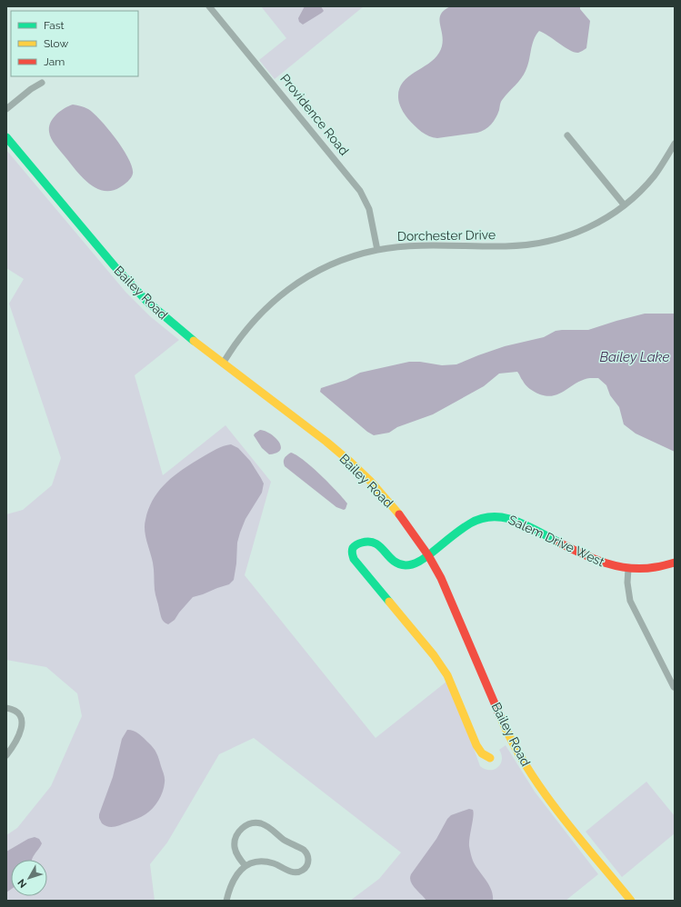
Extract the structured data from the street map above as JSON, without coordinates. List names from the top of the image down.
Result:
{
  "streets": {
    "main road": ["Bailey Road", "Salem Drive West"],
    "street": ["Providence Road", "Dorchester Drive"]
  },
  "crossings": [
    ["Providence Road", "Dorchester Drive"],
    ["Dorchester Drive", "Bailey Road"],
    ["Bailey Road", "Salem Drive West"]
  ],
  "water": ["Bailey Lake"],
  "legend": ["Fast", "Slow", "Jam"],
  "north": "bottom left"
}
